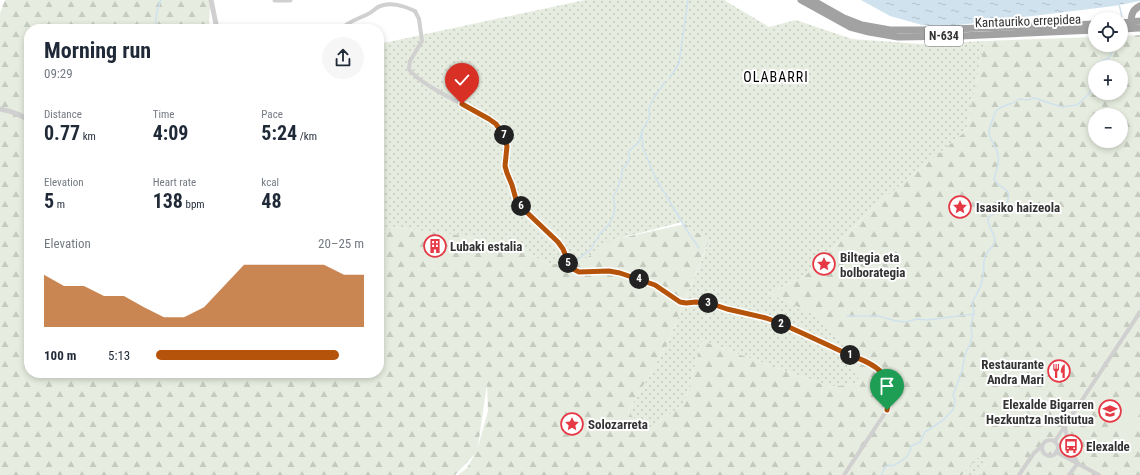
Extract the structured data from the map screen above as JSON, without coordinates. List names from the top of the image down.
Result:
{
  "streets": {
    "highway": ["Kantauriko errepidea", "N-634"]
  },
  "districts": ["OLABARRI"],
  "places": {
    "place": ["Isasiko haizeola", "Biltegia eta bolborategia", "Solozarreta"],
    "building": ["Lubaki estalia"],
    "restaurant": ["Restaurante Andra Mari"],
    "school or university": ["Elexalde Bigarren Hezkuntza Institutua"],
    "bus stop": ["Elexalde"]
  },
  "page": {
    "map_buttons": ["+", "−"],
    "heading": ["Morning run", "09:29"],
    "stats": [
      ["Distance", "0.77 km"],
      ["Time", "4:09"],
      ["Pace", "5:24 /km"],
      ["Elevation", "5 m"],
      ["Heart rate", "138 bpm"],
      ["kcal", "48"]
    ],
    "pins": [
      "7",
      "6",
      "5",
      "4",
      "3",
      "2",
      "1"
    ],
    "chart": ["Elevation", "20–25 m"],
    "list": [
      {
        "name": "100 m",
        "note": "5:13"
      }
    ]
  }
}
